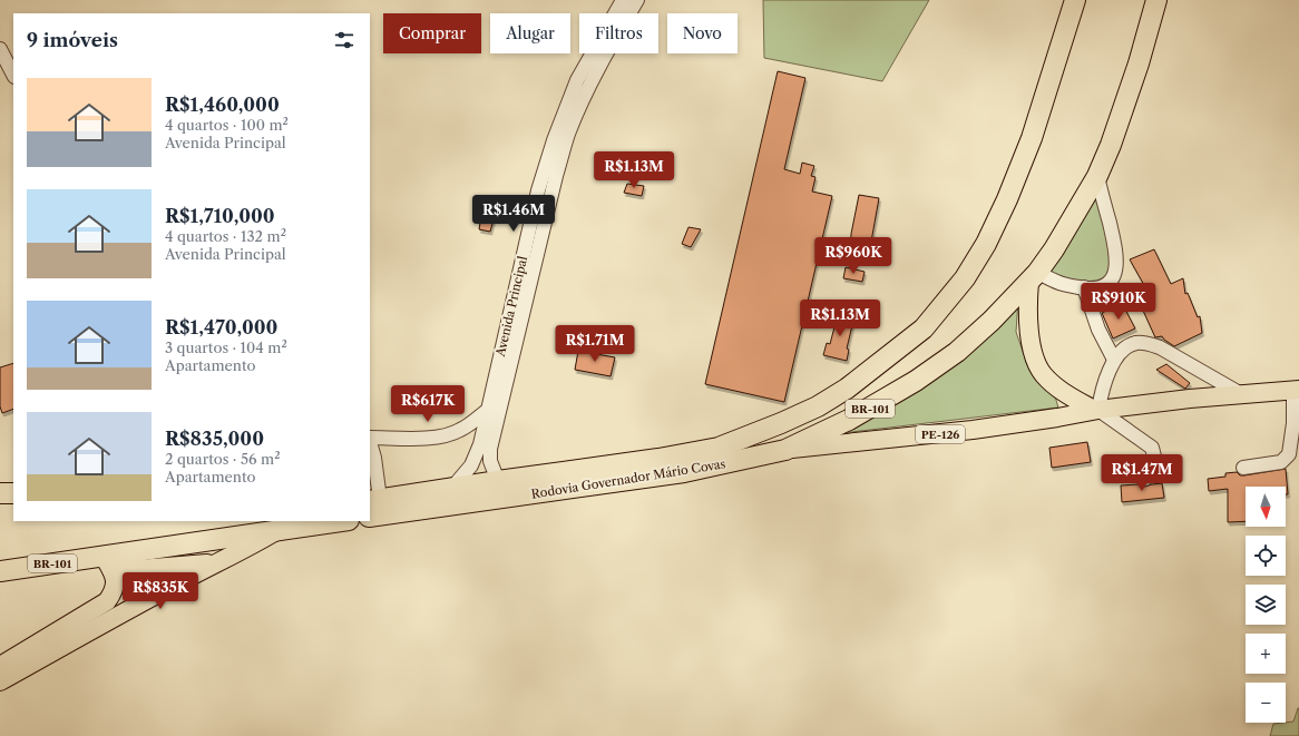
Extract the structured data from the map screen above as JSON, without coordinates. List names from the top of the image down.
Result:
{
  "streets": {
    "highway": ["BR-101", "Rodovia Governador Mário Covas"],
    "main road": ["PE-126"],
    "street": ["Avenida Principal"]
  },
  "crossings": [
    ["Avenida Principal", "Rodovia Governador Mário Covas"],
    ["PE-126", "Rodovia Governador Mário Covas"]
  ],
  "north": "bottom",
  "page": {
    "chip": [
      "Comprar",
      "Alugar",
      "Filtros",
      "Novo"
    ],
    "heading": "9 imóveis",
    "list": [
      {
        "name": "R$1,460,000",
        "note": "4 quartos · 100 m² · Avenida Principal"
      },
      {
        "name": "R$1,710,000",
        "note": "4 quartos · 132 m² · Avenida Principal"
      },
      {
        "name": "R$1,470,000",
        "note": "3 quartos · 104 m² · Apartamento"
      },
      {
        "name": "R$835,000",
        "note": "2 quartos · 56 m² · Apartamento"
      }
    ],
    "price": [
      "R$1.13M",
      "R$1.46M",
      "R$960K",
      "R$910K",
      "R$1.13M",
      "R$1.71M",
      "R$617K",
      "R$1.47M",
      "R$835K"
    ],
    "map_buttons": ["+", "−"]
  }
}
